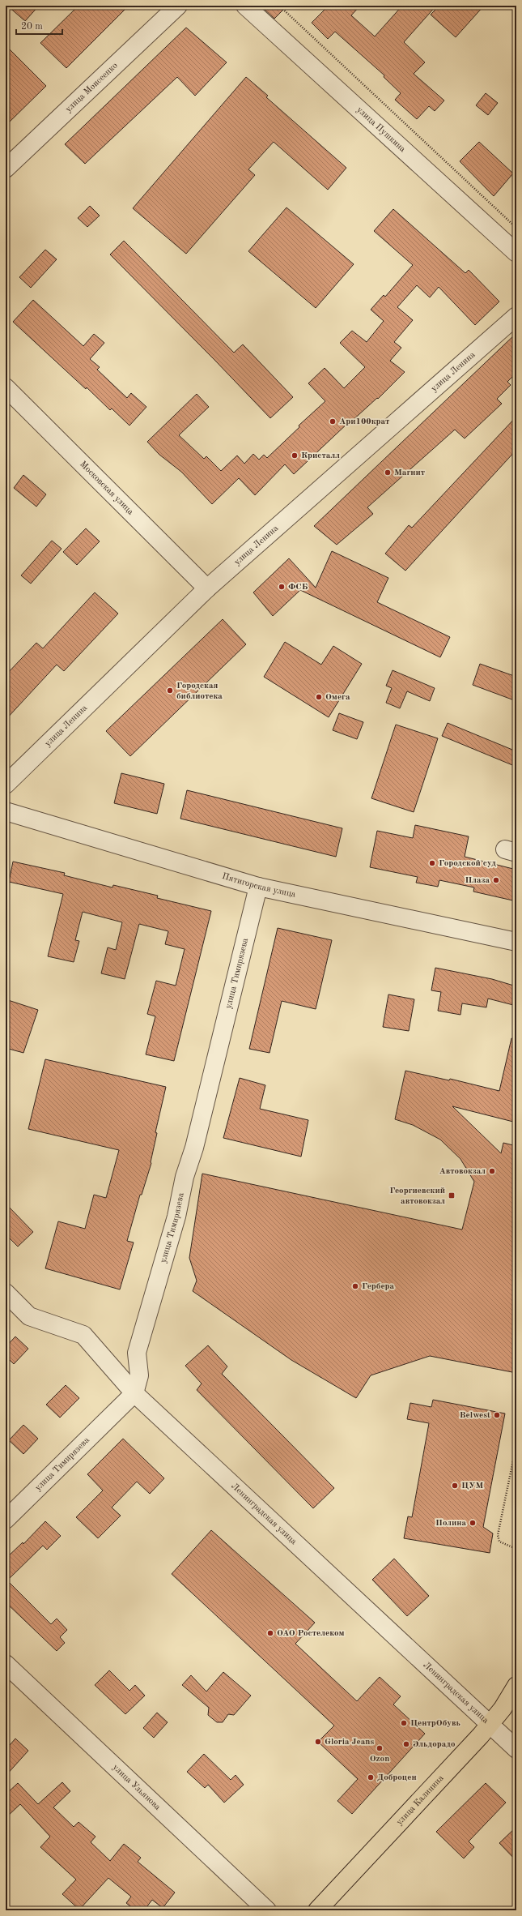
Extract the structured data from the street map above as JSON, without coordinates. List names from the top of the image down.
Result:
{
  "streets": {
    "main road": ["улица Калинина"],
    "street": [
      "улица Моисеенко",
      "улица Пушкина",
      "улица Ленина",
      "Московская улица",
      "Пятигорская улица",
      "улица Тимирязева",
      "Ленинградская улица",
      "улица Ульянова"
    ]
  },
  "crossings": [
    ["улица Ленина", "Московская улица"],
    ["Пятигорская улица", "улица Тимирязева"],
    ["улица Тимирязева", "Ленинградская улица"],
    ["Ленинградская улица", "улица Калинина"]
  ],
  "places": {
    "other": [
      "Ари100крат",
      "Кристалл",
      "Магнит",
      "ФСБ",
      "Городская библиотека",
      "Омега",
      "Городской суд",
      "Плаза",
      "Автовокзал",
      "Гербера",
      "Belwest",
      "ЦУМ",
      "Полина",
      "ОАО Ростелеком",
      "ЦентрОбувь",
      "Gloria Jeans",
      "Эльдорадо",
      "Ozon",
      "Доброцен"
    ],
    "transit": ["Георгиевский автовокзал"]
  },
  "scale_bar": "20 m"
}
